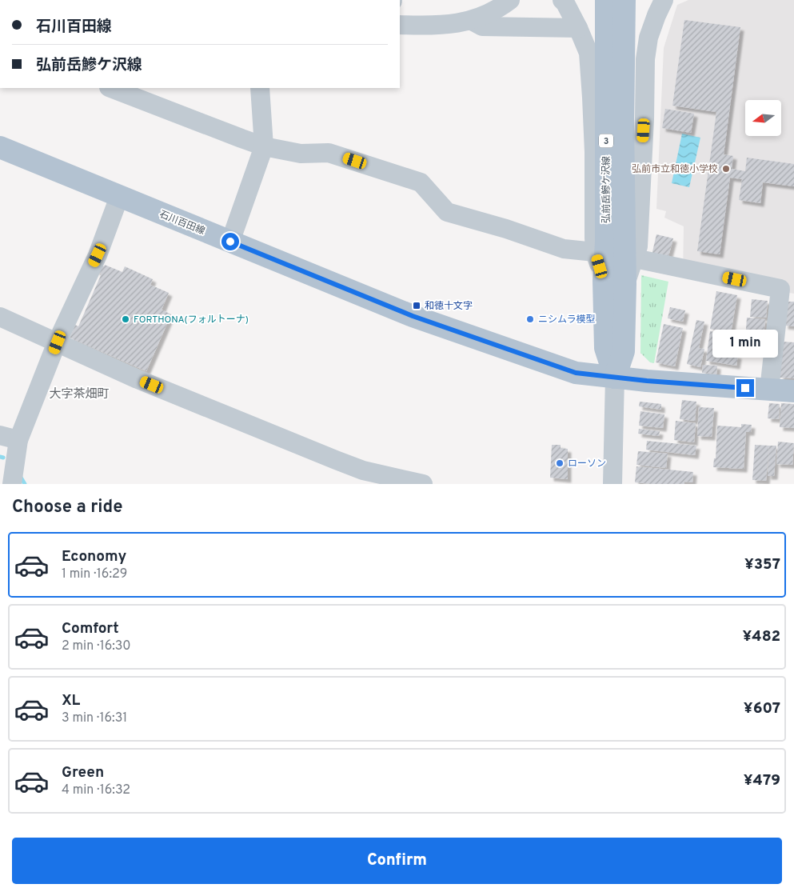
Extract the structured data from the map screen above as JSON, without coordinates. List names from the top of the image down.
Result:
{
  "streets": {
    "main road": ["3", "弘前岳鰺ケ沢線", "石川百田線"]
  },
  "crossings": [
    ["弘前岳鰺ケ沢線", "石川百田線"]
  ],
  "districts": ["大字茶畑町"],
  "places": {
    "other": [
      "弘前市立和徳小学校",
      "FORTHONA(フォルトーナ)",
      "ニシムラ模型",
      "ローソン"
    ],
    "transit": ["和徳十文字"]
  },
  "north": "left",
  "page": {
    "banner": ["石川百田線", "弘前岳鰺ケ沢線"],
    "bubble": "1 min",
    "heading": "Choose a ride",
    "list": [
      {
        "name": "Economy",
        "note": "1 min · 16:29",
        "value": "¥357"
      },
      {
        "name": "Comfort",
        "note": "2 min · 16:30",
        "value": "¥482"
      },
      {
        "name": "XL",
        "note": "3 min · 16:31",
        "value": "¥607"
      },
      {
        "name": "Green",
        "note": "4 min · 16:32",
        "value": "¥479"
      }
    ],
    "buttons": "Confirm"
  }
}
